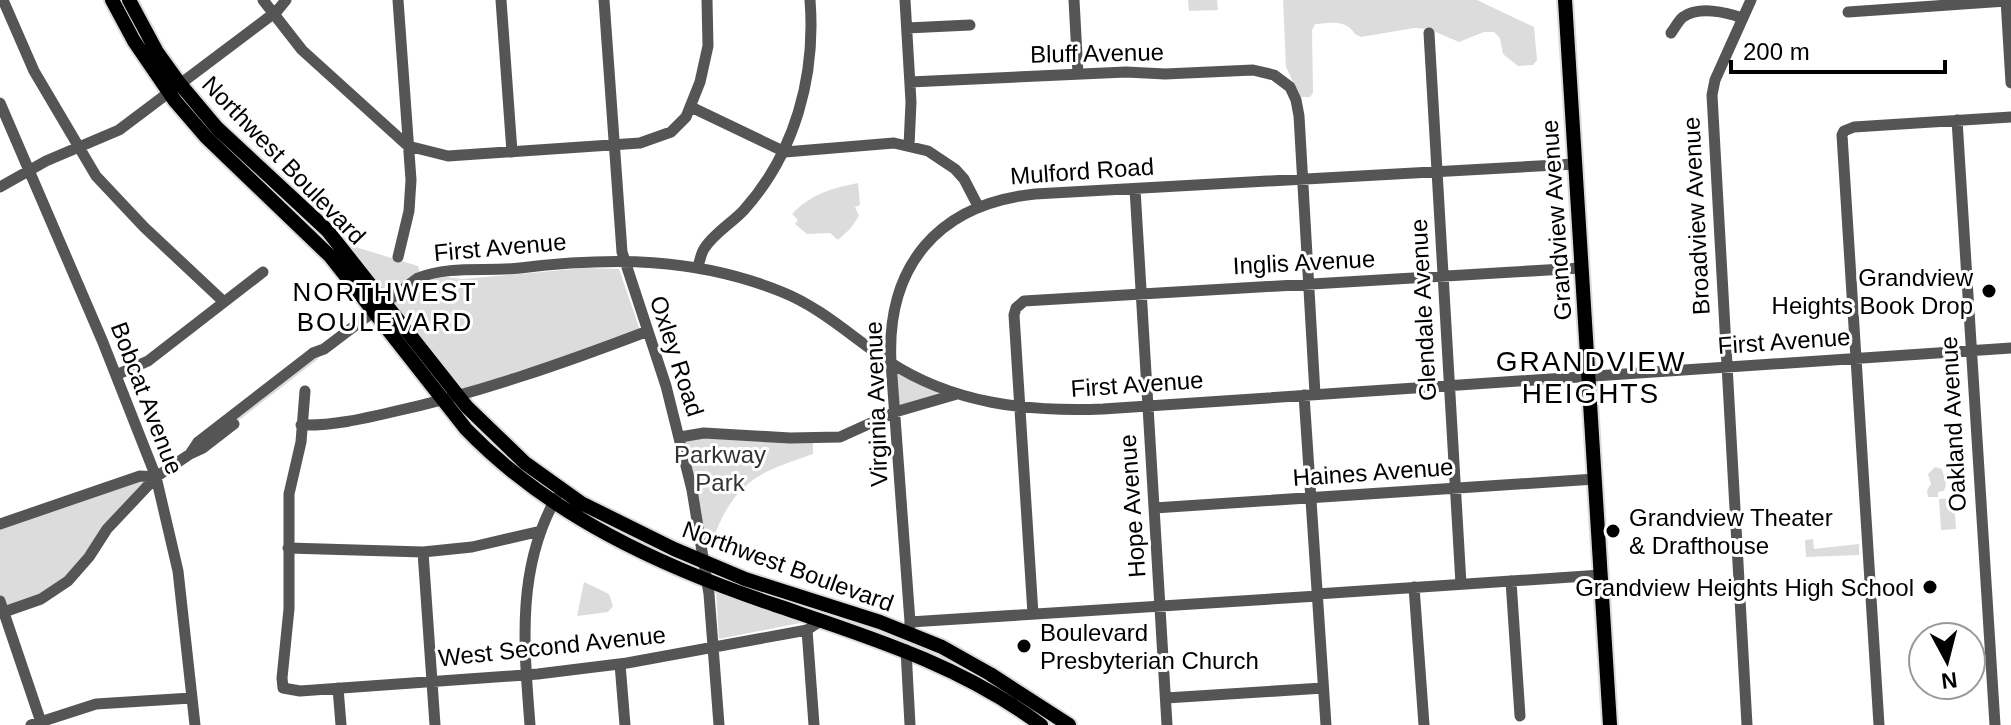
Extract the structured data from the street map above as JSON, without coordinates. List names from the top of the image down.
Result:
{
  "streets": {
    "main road": ["Northwest Boulevard", "Grandview Avenue"],
    "street": [
      "Bluff Avenue",
      "Mulford Road",
      "Broadview Avenue",
      "First Avenue",
      "Inglis Avenue",
      "Glendale Avenue",
      "Oxley Road",
      "Bobcat Avenue",
      "Virginia Avenue",
      "Oakland Avenue",
      "Haines Avenue",
      "Hope Avenue",
      "West Second Avenue"
    ]
  },
  "crossings": [
    ["Bluff Avenue", "Mulford Road"],
    ["Northwest Boulevard", "First Avenue"],
    ["Northwest Boulevard", "Oxley Road"],
    ["Northwest Boulevard", "Virginia Avenue"],
    ["Northwest Boulevard", "West Second Avenue"],
    ["Mulford Road", "Grandview Avenue"],
    ["Mulford Road", "Glendale Avenue"],
    ["Mulford Road", "Virginia Avenue"],
    ["Mulford Road", "Hope Avenue"],
    ["Broadview Avenue", "First Avenue"],
    ["Grandview Avenue", "First Avenue"],
    ["Grandview Avenue", "Inglis Avenue"],
    ["Grandview Avenue", "Haines Avenue"],
    ["First Avenue", "Inglis Avenue"],
    ["First Avenue", "Glendale Avenue"],
    ["First Avenue", "Oxley Road"],
    ["First Avenue", "Bobcat Avenue"],
    ["First Avenue", "Virginia Avenue"],
    ["First Avenue", "Oakland Avenue"],
    ["First Avenue", "Hope Avenue"],
    ["Inglis Avenue", "Glendale Avenue"],
    ["Inglis Avenue", "Hope Avenue"],
    ["Glendale Avenue", "Haines Avenue"],
    ["Oxley Road", "West Second Avenue"],
    ["Haines Avenue", "Hope Avenue"]
  ],
  "districts": ["NORTHWEST BOULEVARD", "GRANDVIEW HEIGHTS"],
  "parks": ["Parkway Park"],
  "places": [
    "Grandview Heights Book Drop",
    "Grandview Theater & Drafthouse",
    "Grandview Heights High School",
    "Boulevard Presbyterian Church"
  ],
  "scale_bar": "200 m",
  "north": "bottom"
}
